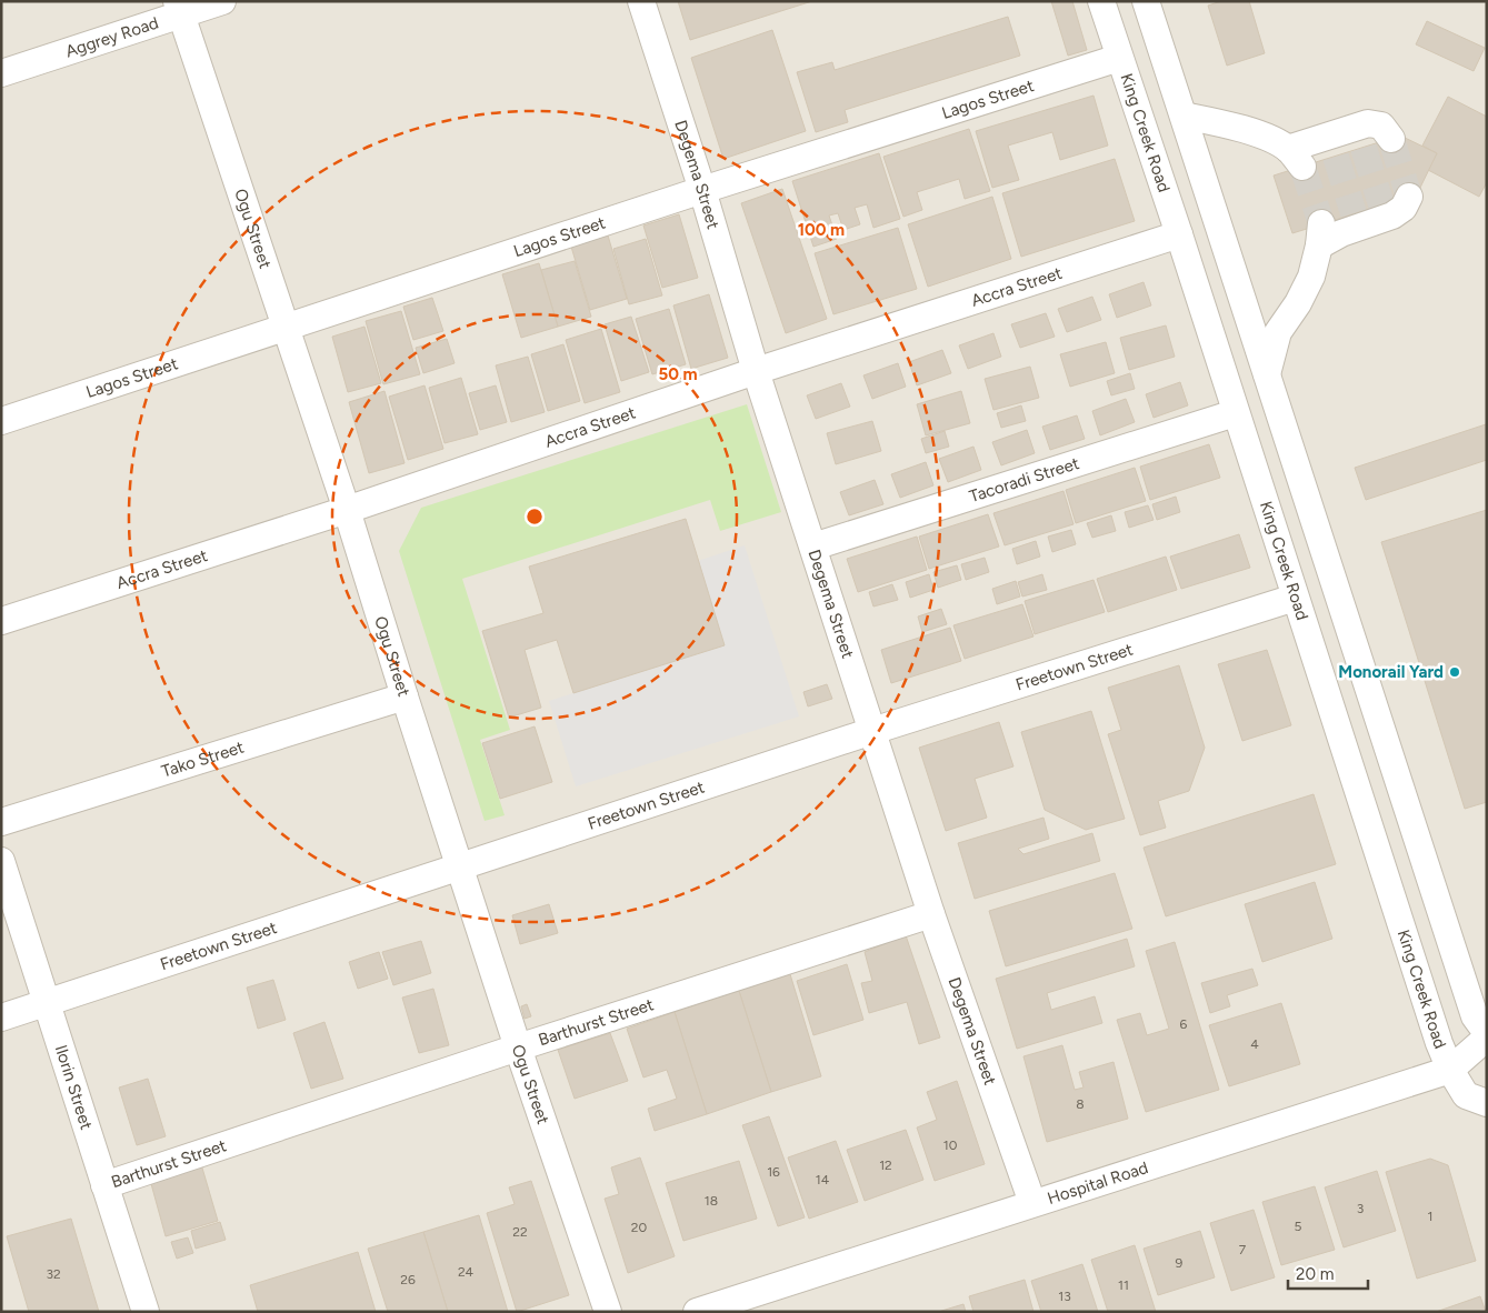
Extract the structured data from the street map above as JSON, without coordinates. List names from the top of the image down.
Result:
{
  "streets": {
    "street": [
      "Aggrey Road",
      "Lagos Street",
      "King Creek Road",
      "Degema Street",
      "Ogu Street",
      "Accra Street",
      "Tacoradi Street",
      "Freetown Street",
      "Tako Street",
      "Barthurst Street",
      "Ilorin Street",
      "Hospital Road"
    ]
  },
  "crossings": [
    ["Aggrey Road", "Ogu Street"],
    ["Lagos Street", "King Creek Road"],
    ["Lagos Street", "Degema Street"],
    ["Lagos Street", "Ogu Street"],
    ["King Creek Road", "Accra Street"],
    ["King Creek Road", "Tacoradi Street"],
    ["King Creek Road", "Freetown Street"],
    ["King Creek Road", "Hospital Road"],
    ["Degema Street", "Accra Street"],
    ["Degema Street", "Tacoradi Street"],
    ["Degema Street", "Freetown Street"],
    ["Degema Street", "Barthurst Street"],
    ["Degema Street", "Hospital Road"],
    ["Ogu Street", "Accra Street"],
    ["Ogu Street", "Freetown Street"],
    ["Ogu Street", "Tako Street"],
    ["Ogu Street", "Barthurst Street"],
    ["Freetown Street", "Ilorin Street"],
    ["Barthurst Street", "Ilorin Street"]
  ],
  "places": ["Monorail Yard"],
  "house_numbers": [
    "6",
    "4",
    "8",
    "10",
    "12",
    "16",
    "14",
    "18",
    "3",
    "1",
    "5",
    "20",
    "22",
    "7",
    "9",
    "24",
    "32",
    "26",
    "11",
    "13"
  ],
  "scale_bar": "20 m",
  "rings": ["100 m", "50 m"]
}
